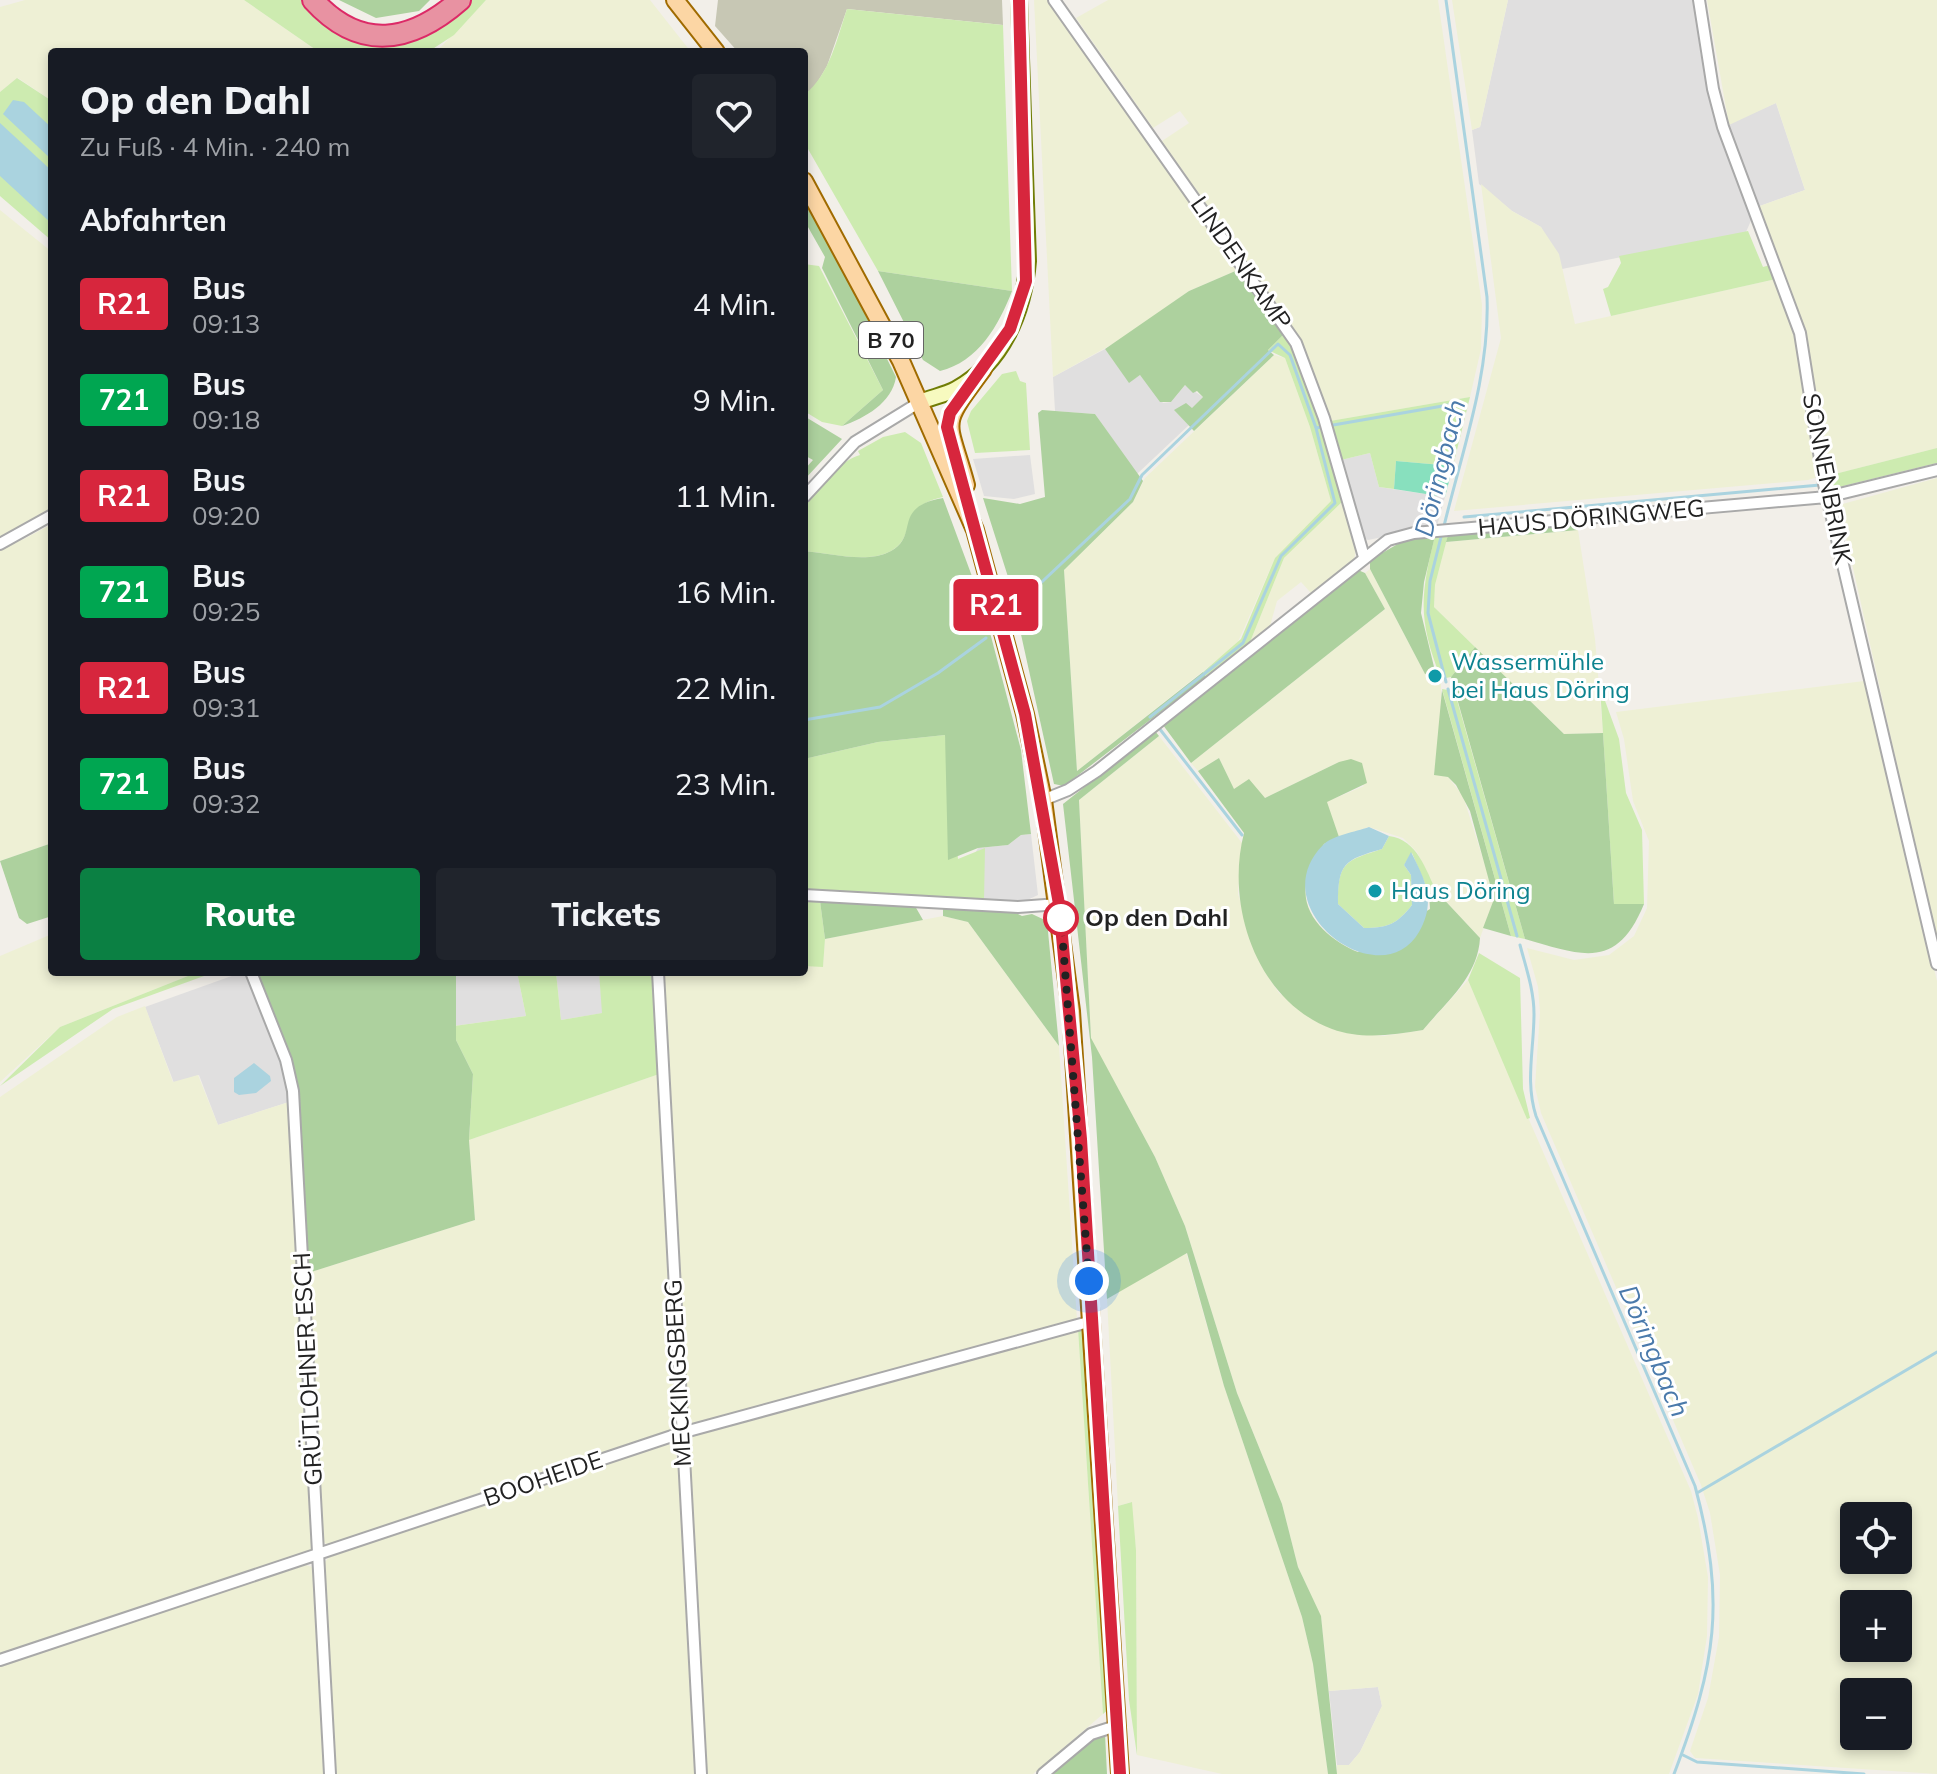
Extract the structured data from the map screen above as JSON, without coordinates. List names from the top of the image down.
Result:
{
  "streets": {
    "main road": ["B 70"],
    "street": [
      "LINDENKAMP",
      "SONNENBRINK",
      "HAUS DÖRINGWEG",
      "GRÜTLOHNER ESCH",
      "MECKINGSBERG",
      "BOOHEIDE"
    ]
  },
  "crossings": [
    ["LINDENKAMP", "HAUS DÖRINGWEG"],
    ["B 70", "HAUS DÖRINGWEG"],
    ["B 70", "BOOHEIDE"],
    ["SONNENBRINK", "HAUS DÖRINGWEG"],
    ["GRÜTLOHNER ESCH", "BOOHEIDE"],
    ["MECKINGSBERG", "BOOHEIDE"]
  ],
  "water": ["Döringbach"],
  "places": ["Wassermühle bei Haus Döring", "Haus Döring", "Op den Dahl"],
  "lines": ["bus line R21"],
  "page": {
    "on_map": "R21",
    "heading": [
      ["Op den Dahl", "Zu Fuß · 4 Min. · 240 m"],
      "Abfahrten"
    ],
    "list": [
      {
        "mark": "R21",
        "name": "Bus",
        "note": "09:13",
        "value": "4 Min."
      },
      {
        "mark": "721",
        "name": "Bus",
        "note": "09:18",
        "value": "9 Min."
      },
      {
        "mark": "R21",
        "name": "Bus",
        "note": "09:20",
        "value": "11 Min."
      },
      {
        "mark": "721",
        "name": "Bus",
        "note": "09:25",
        "value": "16 Min."
      },
      {
        "mark": "R21",
        "name": "Bus",
        "note": "09:31",
        "value": "22 Min."
      },
      {
        "mark": "721",
        "name": "Bus",
        "note": "09:32",
        "value": "23 Min."
      }
    ],
    "buttons": ["Route", "Tickets"],
    "map_buttons": ["+", "−"]
  }
}
